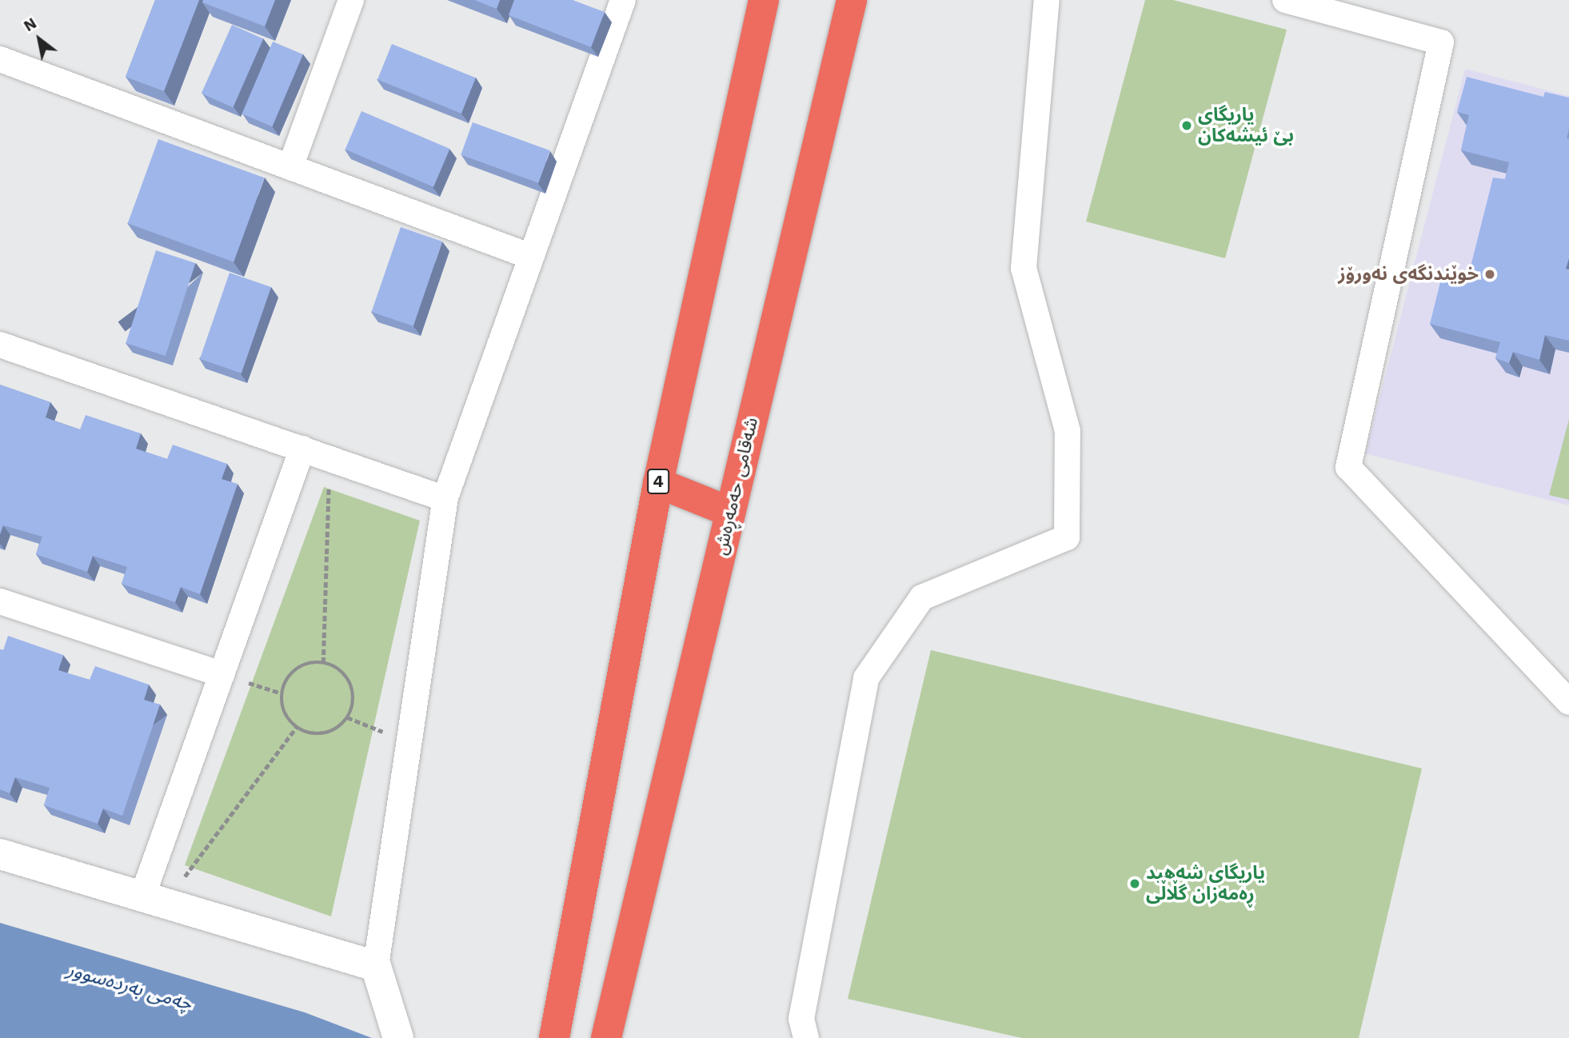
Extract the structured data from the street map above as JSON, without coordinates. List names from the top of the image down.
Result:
{
  "streets": {
    "highway": ["4", "شەقامی حەمەڕەش"]
  },
  "water": ["چەمی بەردەسوور"],
  "places": ["یاریگای بێ ئیشەکان", "خوێندنگەی نەورۆز", "یاریگای شەهید ڕەمەزان گڵاڵی"],
  "north": "top left"
}
